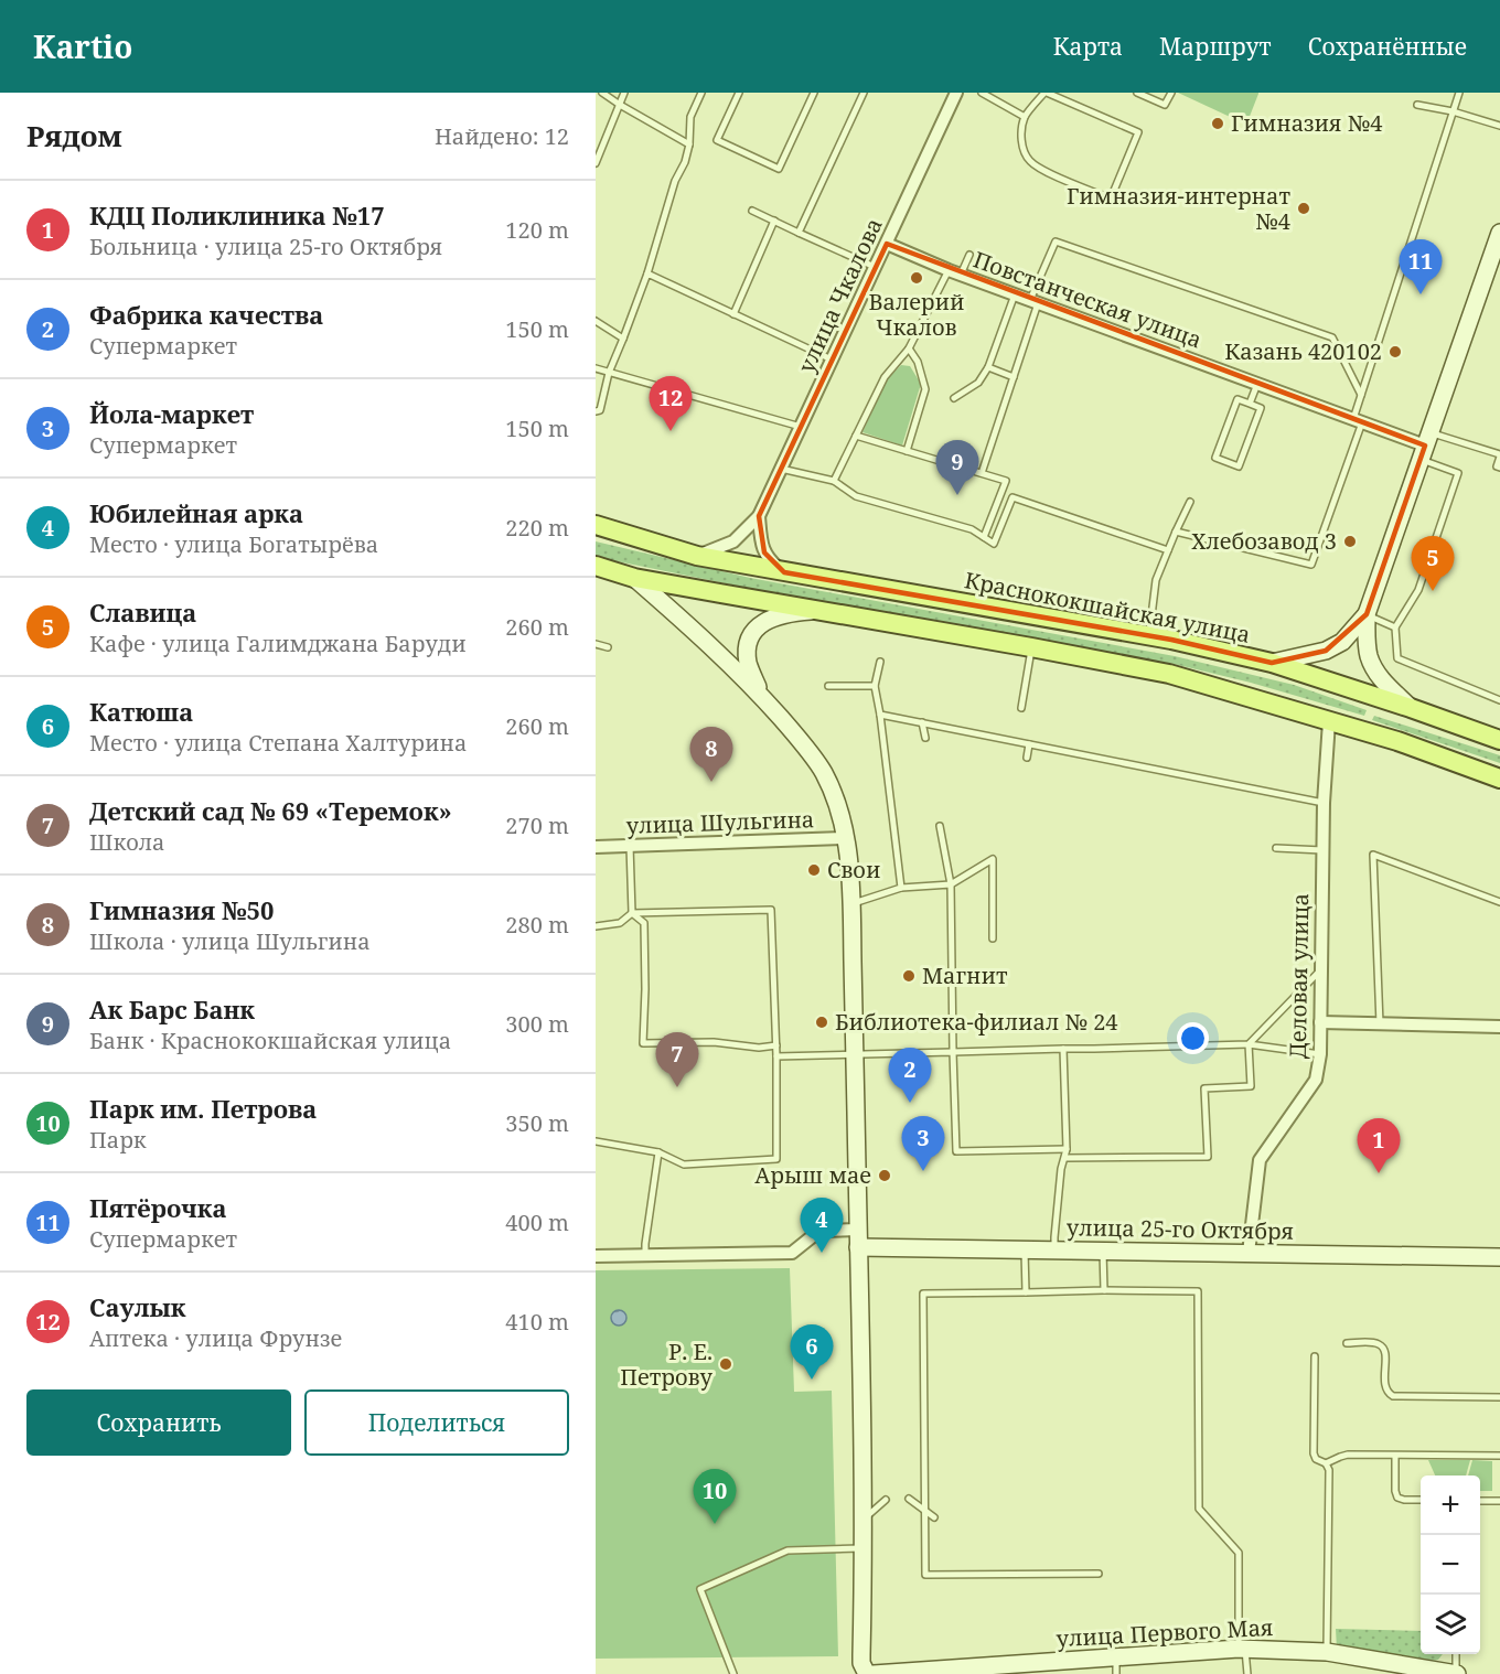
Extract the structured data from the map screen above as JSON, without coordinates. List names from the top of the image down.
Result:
{
  "streets": {
    "main road": ["Краснококшайская улица"],
    "street": [
      "улица Чкалова",
      "Повстанческая улица",
      "улица Шульгина",
      "Деловая улица",
      "улица 25-го Октября",
      "улица Первого Мая"
    ]
  },
  "crossings": [
    ["улица Чкалова", "Повстанческая улица"],
    ["улица Чкалова", "Краснококшайская улица"],
    ["Деловая улица", "улица 25-го Октября"]
  ],
  "places": [
    "Гимназия №4",
    "Гимназия-интернат №4",
    "Валерий Чкалов",
    "Казань 420102",
    "Хлебозавод 3",
    "Свои",
    "Магнит",
    "Библиотека-филиал № 24",
    "Арыш мае",
    "Р. Е. Петрову"
  ],
  "page": {
    "header": "Kartio",
    "nav": ["Карта", "Маршрут", "Сохранённые"],
    "heading": ["Рядом", "Найдено: 12"],
    "list": [
      {
        "mark": "1",
        "name": "КДЦ Поликлиника №17",
        "note": "Больница · улица 25-го Октября",
        "value": "120 m"
      },
      {
        "mark": "2",
        "name": "Фабрика качества",
        "note": "Супермаркет",
        "value": "150 m"
      },
      {
        "mark": "3",
        "name": "Йола-маркет",
        "note": "Супермаркет",
        "value": "150 m"
      },
      {
        "mark": "4",
        "name": "Юбилейная арка",
        "note": "Место · улица Богатырёва",
        "value": "220 m"
      },
      {
        "mark": "5",
        "name": "Славица",
        "note": "Кафе · улица Галимджана Баруди",
        "value": "260 m"
      },
      {
        "mark": "6",
        "name": "Катюша",
        "note": "Место · улица Степана Халтурина",
        "value": "260 m"
      },
      {
        "mark": "7",
        "name": "Детский сад № 69 «Теремок»",
        "note": "Школа",
        "value": "270 m"
      },
      {
        "mark": "8",
        "name": "Гимназия №50",
        "note": "Школа · улица Шульгина",
        "value": "280 m"
      },
      {
        "mark": "9",
        "name": "Ак Барс Банк",
        "note": "Банк · Краснококшайская улица",
        "value": "300 m"
      },
      {
        "mark": "10",
        "name": "Парк им. Петрова",
        "note": "Парк",
        "value": "350 m"
      },
      {
        "mark": "11",
        "name": "Пятёрочка",
        "note": "Супермаркет",
        "value": "400 m"
      },
      {
        "mark": "12",
        "name": "Саулык",
        "note": "Аптека · улица Фрунзе",
        "value": "410 m"
      }
    ],
    "pins": [
      "11",
      "12",
      "9",
      "5",
      "8",
      "7",
      "2",
      "3",
      "1",
      "4",
      "6",
      "10"
    ],
    "buttons": ["Сохранить", "Поделиться"],
    "map_buttons": ["+", "−"]
  }
}
